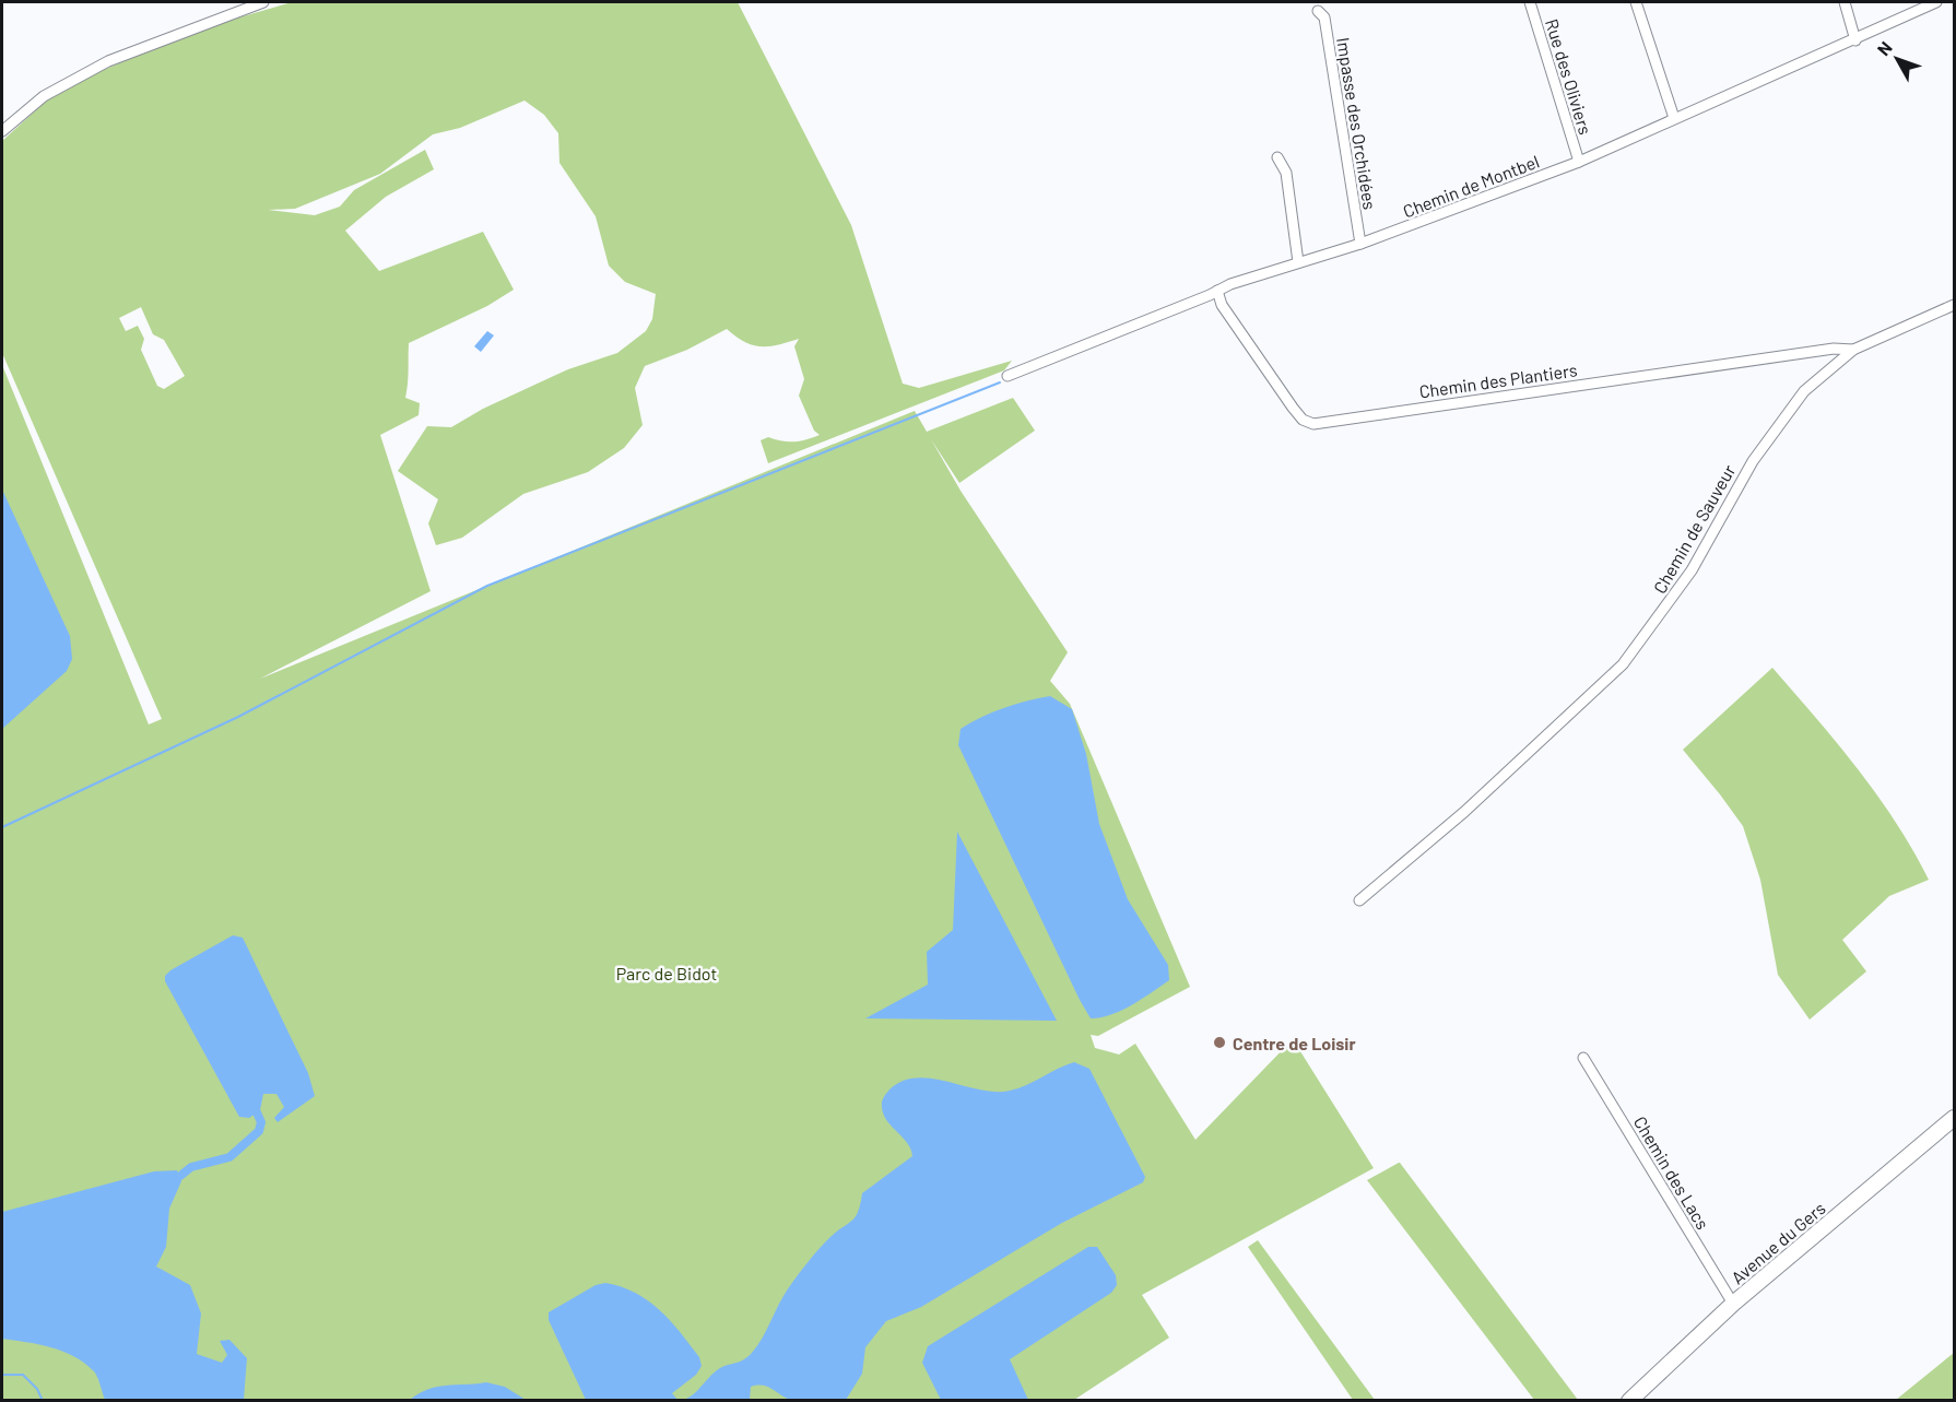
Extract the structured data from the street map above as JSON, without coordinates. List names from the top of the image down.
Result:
{
  "streets": {
    "main road": ["Avenue du Gers"],
    "street": [
      "Rue des Oliviers",
      "Impasse des Orchidées",
      "Chemin de Montbel",
      "Chemin des Plantiers",
      "Chemin de Sauveur",
      "Chemin des Lacs"
    ]
  },
  "crossings": [
    ["Rue des Oliviers", "Chemin de Montbel"],
    ["Impasse des Orchidées", "Chemin de Montbel"],
    ["Chemin de Montbel", "Chemin des Plantiers"],
    ["Chemin des Plantiers", "Chemin de Sauveur"],
    ["Chemin des Lacs", "Avenue du Gers"]
  ],
  "parks": ["Parc de Bidot"],
  "places": ["Centre de Loisir"],
  "north": "top left"
}
